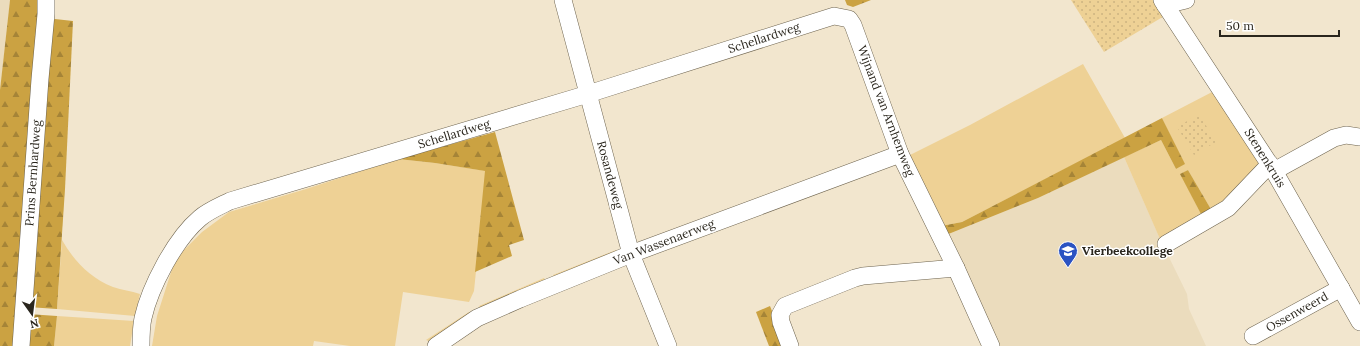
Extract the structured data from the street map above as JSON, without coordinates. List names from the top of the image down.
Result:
{
  "streets": {
    "street": [
      "Schellardweg",
      "Wijnand van Arnhemweg",
      "Stenenkruis",
      "Prins Bernhardweg",
      "Rosandeweg",
      "Van Wassenaerweg",
      "Ossenweerd"
    ]
  },
  "crossings": [
    ["Schellardweg", "Wijnand van Arnhemweg"],
    ["Schellardweg", "Rosandeweg"],
    ["Wijnand van Arnhemweg", "Van Wassenaerweg"],
    ["Stenenkruis", "Ossenweerd"],
    ["Rosandeweg", "Van Wassenaerweg"]
  ],
  "places": {
    "school or university": ["Vierbeekcollege"]
  },
  "scale_bar": "50 m",
  "north": "bottom"
}
